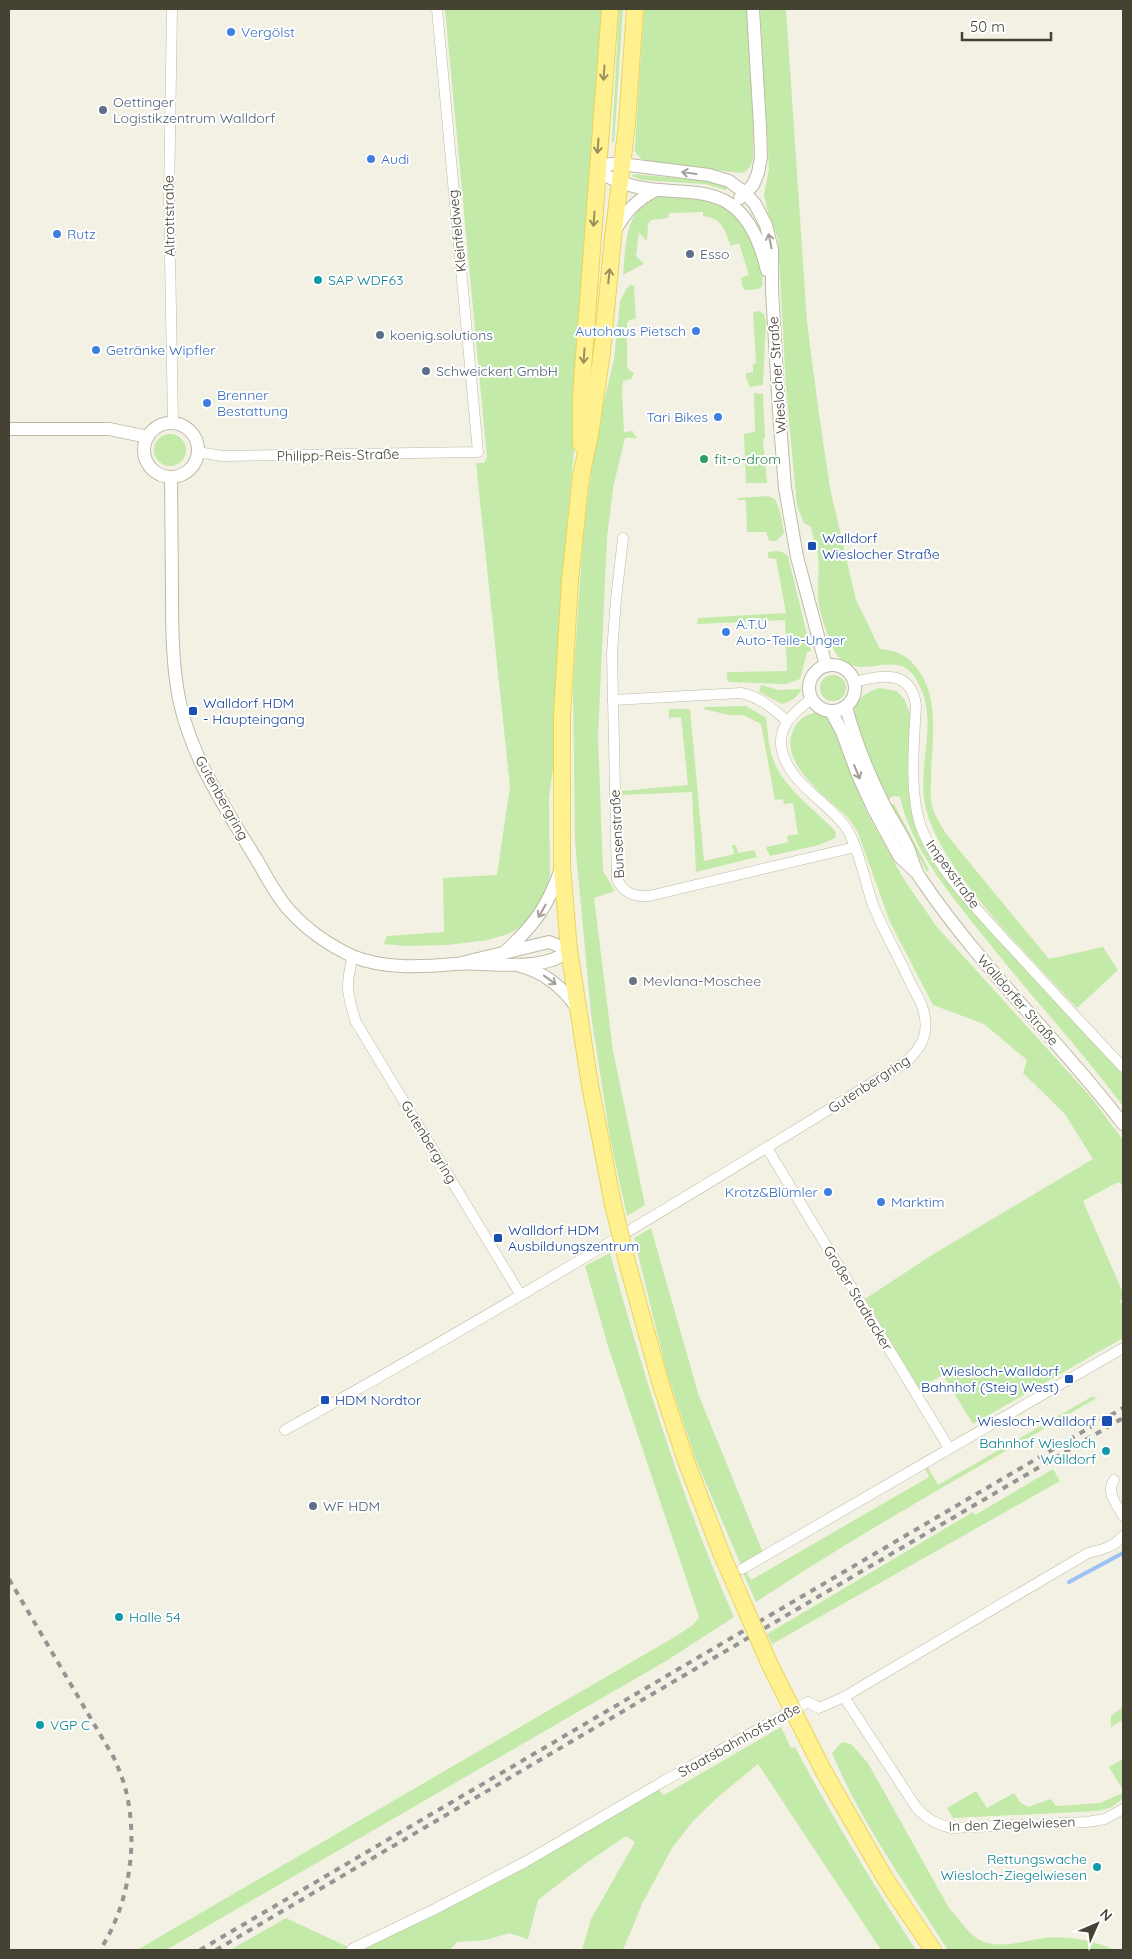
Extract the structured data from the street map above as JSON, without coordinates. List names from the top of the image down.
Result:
{
  "streets": {
    "street": [
      "Altrottstraße",
      "Kleinfeldweg",
      "Wieslocher Straße",
      "Philipp-Reis-Straße",
      "Gutenbergring",
      "Bunsenstraße",
      "Impexstraße",
      "Walldorfer Straße",
      "Großer Stadtacker",
      "Staatsbahnhofstraße",
      "In den Ziegelwiesen"
    ]
  },
  "crossings": [
    ["Altrottstraße", "Philipp-Reis-Straße"],
    ["Altrottstraße", "Gutenbergring"],
    ["Kleinfeldweg", "Philipp-Reis-Straße"],
    ["Wieslocher Straße", "Impexstraße"],
    ["Wieslocher Straße", "Walldorfer Straße"],
    ["Philipp-Reis-Straße", "Gutenbergring"],
    ["Gutenbergring", "Bunsenstraße"],
    ["Gutenbergring", "Großer Stadtacker"],
    ["Impexstraße", "Walldorfer Straße"],
    ["Staatsbahnhofstraße", "In den Ziegelwiesen"]
  ],
  "places": {
    "other": [
      "Vergölst",
      "Oettinger Logistikzentrum Walldorf",
      "Audi",
      "Rutz",
      "Esso",
      "SAP WDF63",
      "Autohaus Pietsch",
      "koenig.solutions",
      "Getränke Wipfler",
      "Schweickert GmbH",
      "Brenner Bestattung",
      "Tari Bikes",
      "fit-o-drom",
      "A.T.U Auto-Teile-Unger",
      "Mevlana-Moschee",
      "Krotz&Blümler",
      "Marktim",
      "Bahnhof Wiesloch Walldorf",
      "WF HDM",
      "Halle 54",
      "VGP C",
      "Rettungswache Wiesloch-Ziegelwiesen"
    ],
    "transit": [
      "Walldorf Wieslocher Straße",
      "Walldorf HDM - Haupteingang",
      "Walldorf HDM Ausbildungszentrum",
      "Wiesloch-Walldorf Bahnhof (Steig West)",
      "HDM Nordtor",
      "Wiesloch-Walldorf"
    ]
  },
  "scale_bar": "50 m",
  "north": "top right"
}
